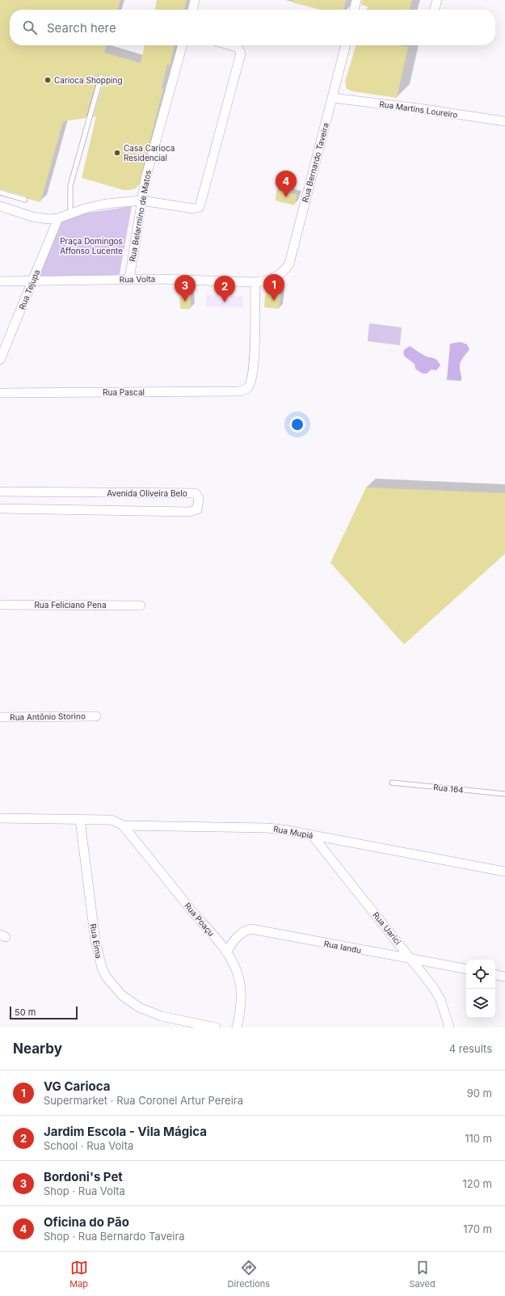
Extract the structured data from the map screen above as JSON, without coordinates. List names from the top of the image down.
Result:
{
  "streets": {
    "street": [
      "Rua Martins Loureiro",
      "Rua Bernardo Taveira",
      "Rua Belarmino de Matos",
      "Rua Volta",
      "Rua Tejupa",
      "Rua Pascal",
      "Avenida Oliveira Belo",
      "Rua Feliciano Pena",
      "Rua Antônio Storino",
      "Rua Mupiá",
      "Rua Poaçu",
      "Rua Uarici",
      "Rua Eima",
      "Rua Iandu"
    ],
    "lane": ["Rua 164"]
  },
  "crossings": [
    ["Rua Martins Loureiro", "Rua Bernardo Taveira"],
    ["Rua Bernardo Taveira", "Rua Volta"],
    ["Rua Belarmino de Matos", "Rua Volta"],
    ["Rua Volta", "Rua Tejupa"],
    ["Rua Volta", "Rua Pascal"],
    ["Rua Mupiá", "Rua Poaçu"],
    ["Rua Mupiá", "Rua Uarici"],
    ["Rua Mupiá", "Rua Eima"],
    ["Rua Poaçu", "Rua Iandu"],
    ["Rua Uarici", "Rua Iandu"]
  ],
  "parks": ["Praça Domingos Affonso Lucente"],
  "places": ["Carioca Shopping", "Casa Carioca Residencial"],
  "scale_bar": "50 m",
  "page": {
    "search": "Search here",
    "pins": [
      "4",
      "1",
      "3",
      "2"
    ],
    "scale": "50 m",
    "heading": ["Nearby", "4 results"],
    "list": [
      {
        "mark": "1",
        "name": "VG Carioca",
        "note": "Supermarket · Rua Coronel Artur Pereira",
        "value": "90 m"
      },
      {
        "mark": "2",
        "name": "Jardim Escola - Vila Mágica",
        "note": "School · Rua Volta",
        "value": "110 m"
      },
      {
        "mark": "3",
        "name": "Bordoni's Pet",
        "note": "Shop · Rua Volta",
        "value": "120 m"
      },
      {
        "mark": "4",
        "name": "Oficina do Pão",
        "note": "Shop · Rua Bernardo Taveira",
        "value": "170 m"
      }
    ],
    "nav": ["Map", "Directions", "Saved"]
  }
}
